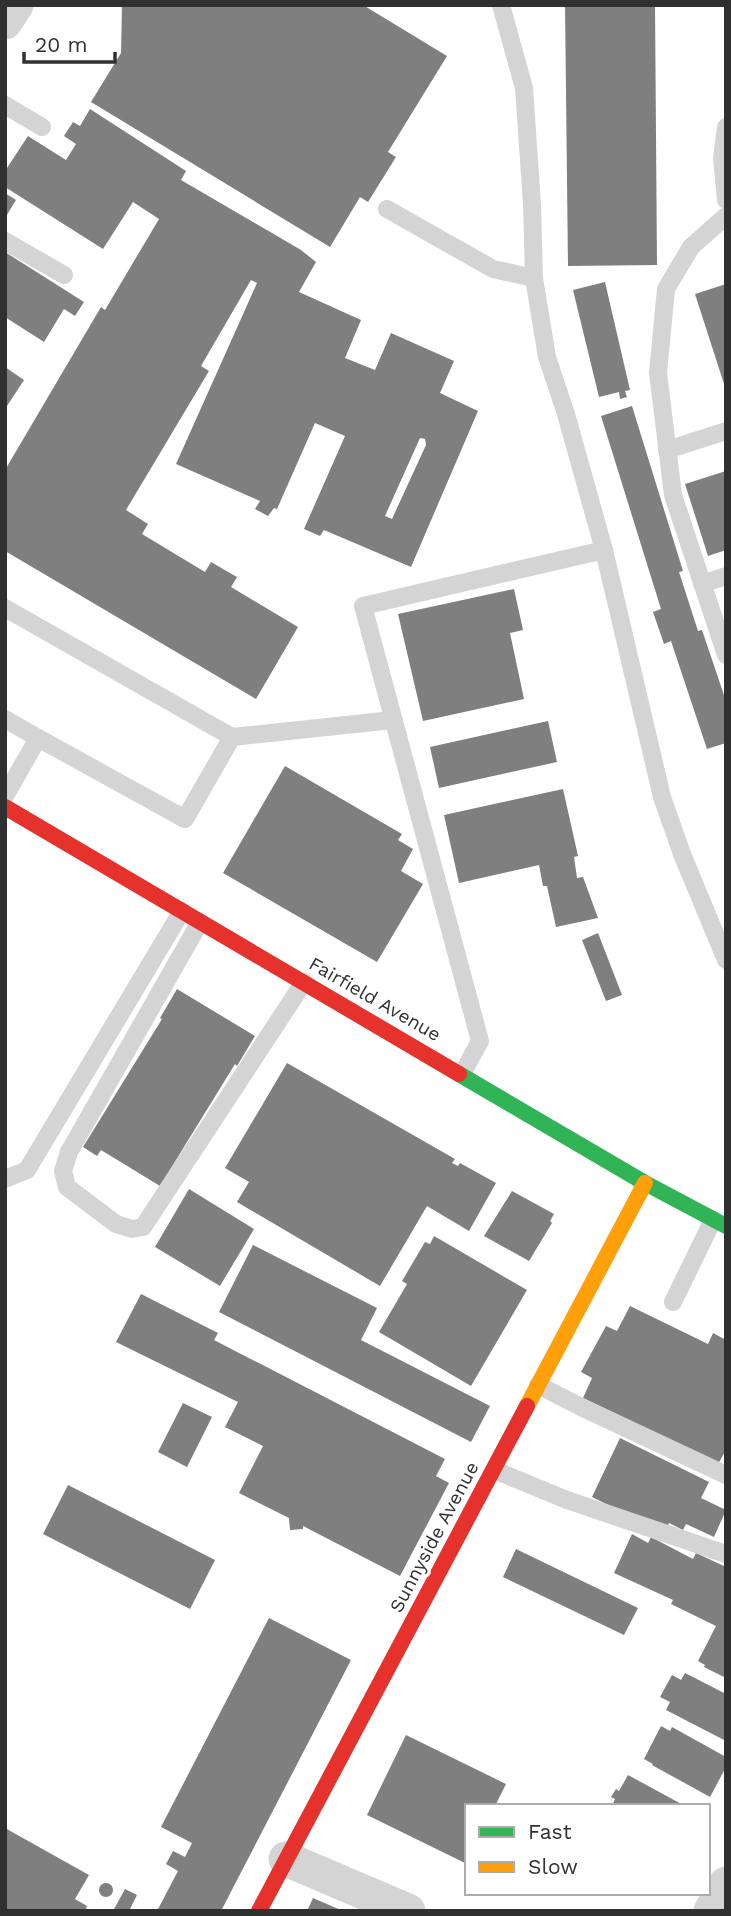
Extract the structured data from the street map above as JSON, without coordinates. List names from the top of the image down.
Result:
{
  "streets": {
    "street": ["Fairfield Avenue", "Sunnyside Avenue"]
  },
  "crossings": [
    ["Fairfield Avenue", "Sunnyside Avenue"]
  ],
  "legend": ["Fast", "Slow"],
  "scale_bar": "20 m"
}
